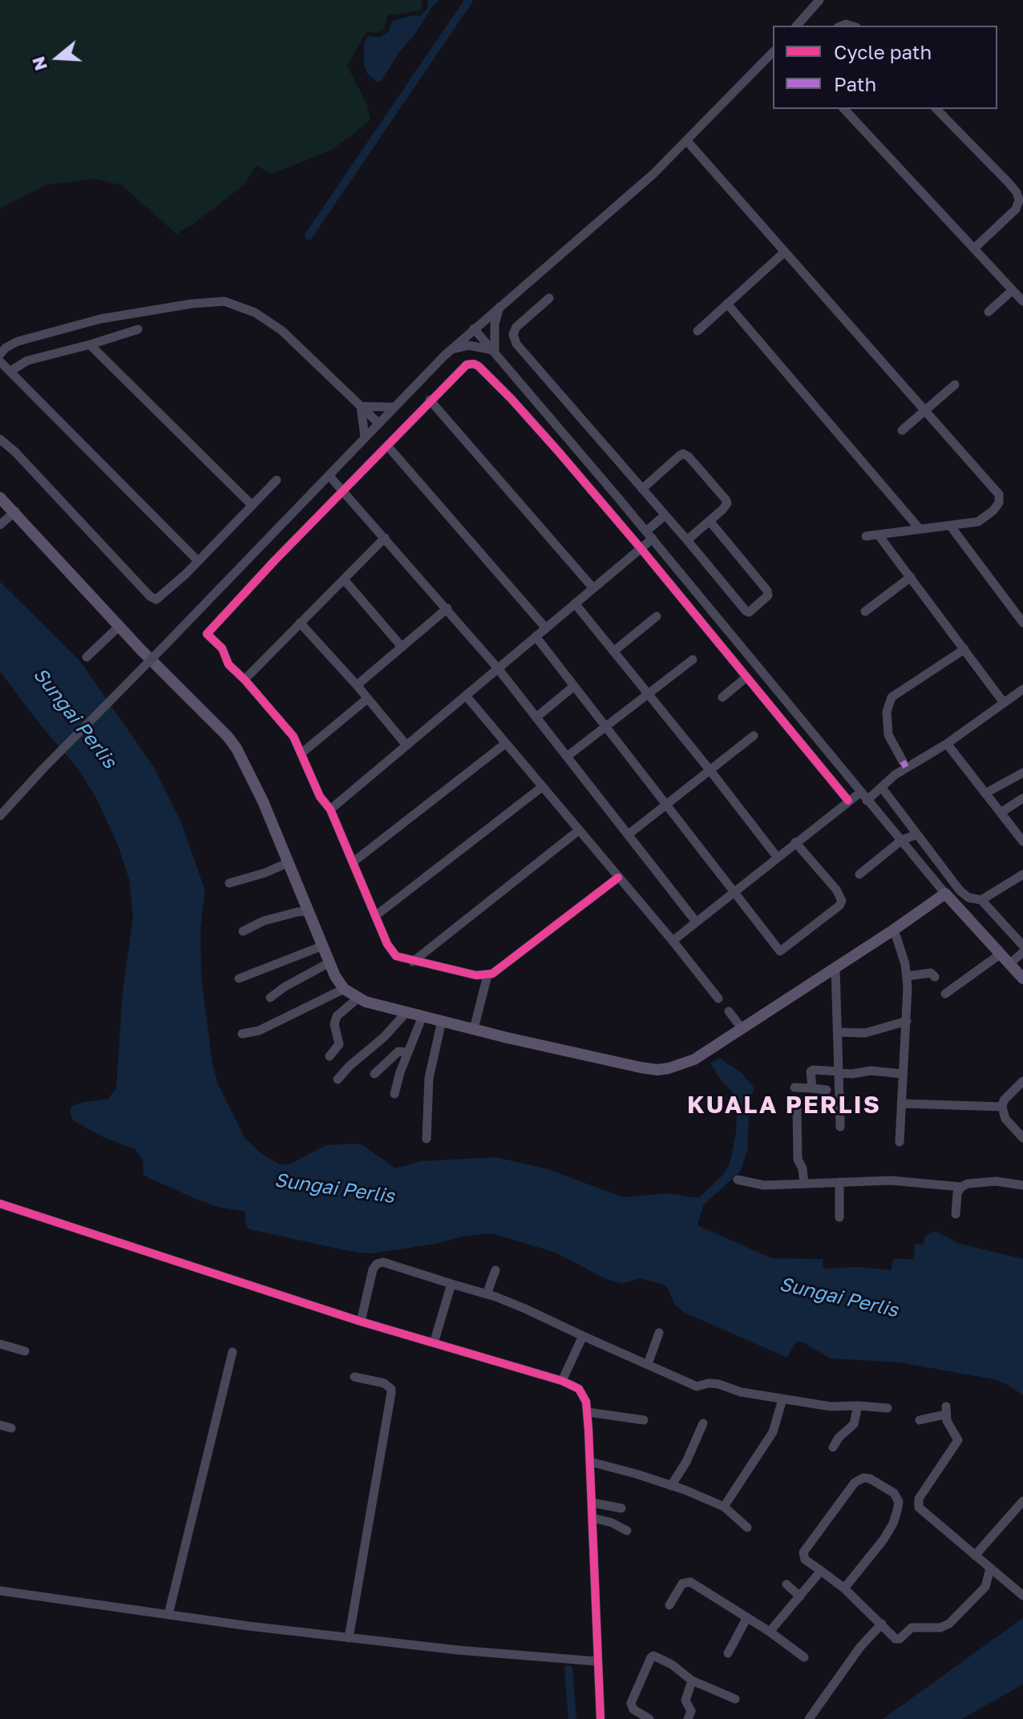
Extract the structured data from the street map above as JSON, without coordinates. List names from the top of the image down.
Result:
{
  "districts": ["KUALA PERLIS"],
  "water": ["Sungai Perlis"],
  "legend": ["Cycle path", "Path"],
  "north": "left"
}
